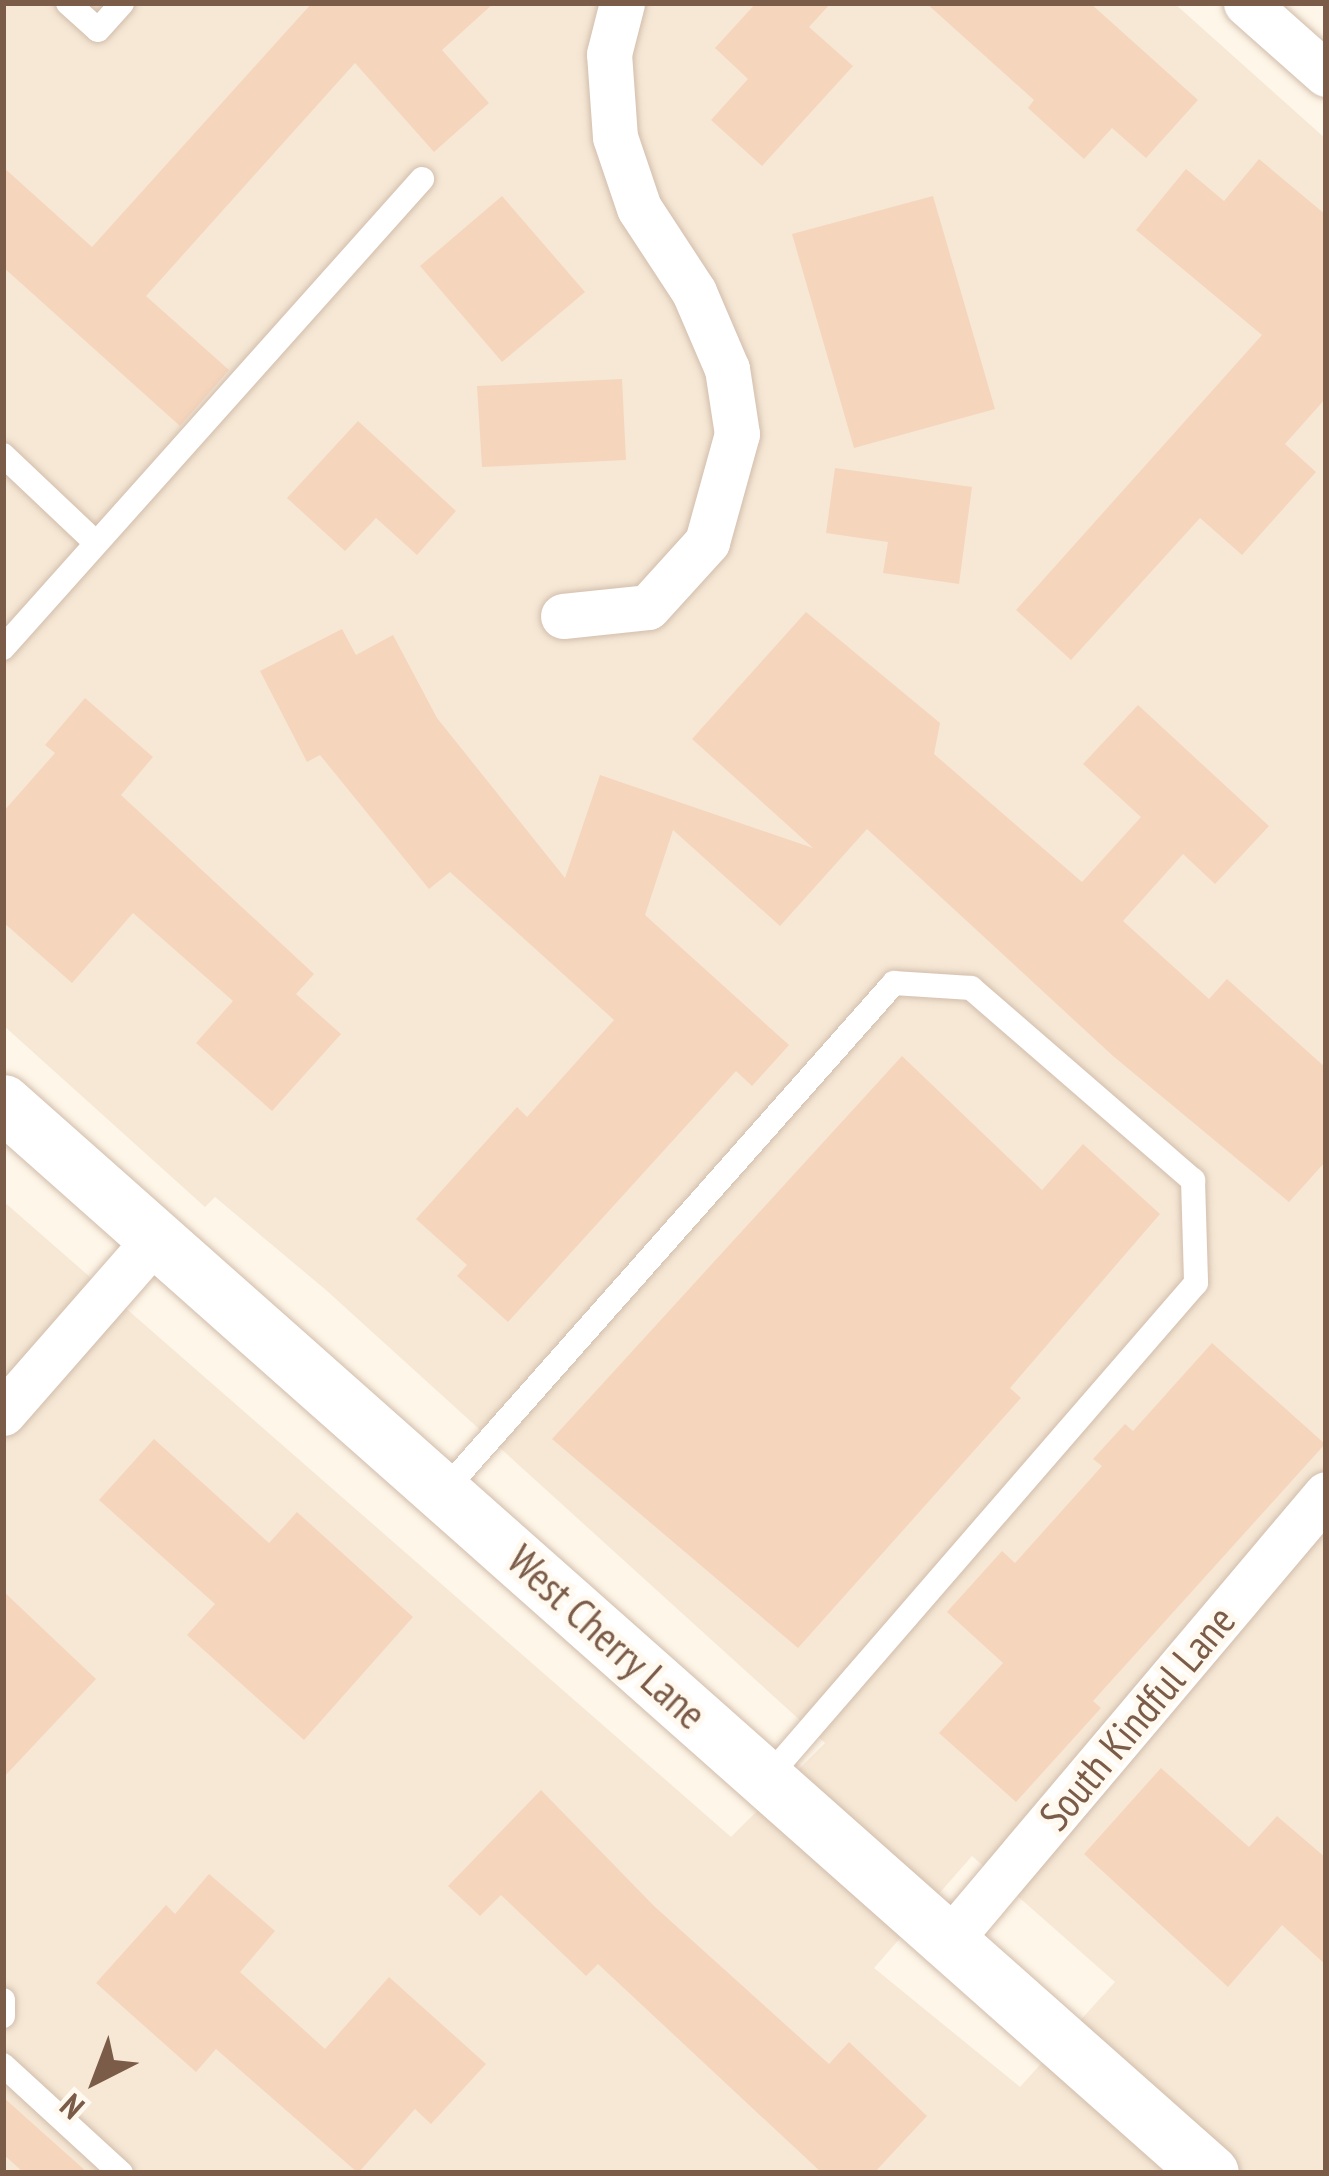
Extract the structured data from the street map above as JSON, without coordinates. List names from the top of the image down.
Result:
{
  "streets": {
    "street": ["West Cherry Lane", "South Kindful Lane"]
  },
  "crossings": [
    ["West Cherry Lane", "South Kindful Lane"]
  ],
  "north": "bottom left"
}
